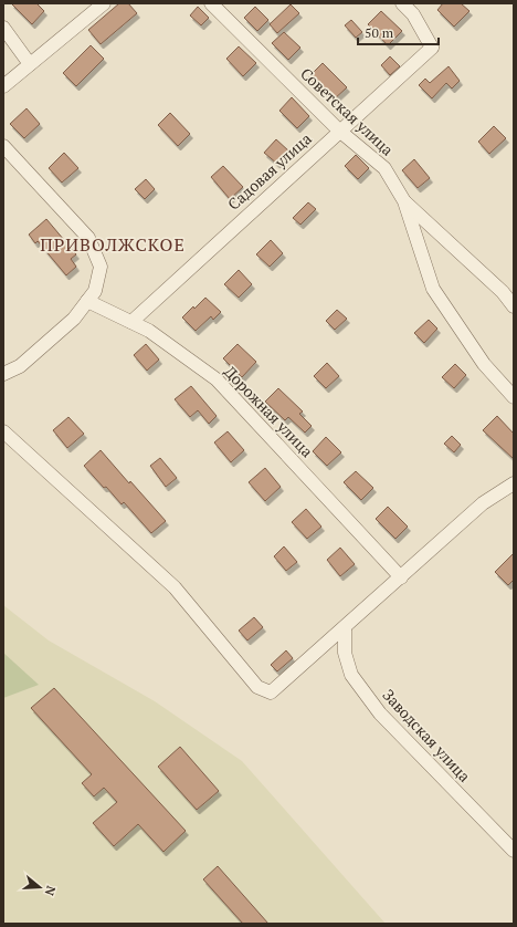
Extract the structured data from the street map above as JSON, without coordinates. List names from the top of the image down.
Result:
{
  "streets": {
    "street": [
      "Советская улица",
      "Садовая улица",
      "Дорожная улица",
      "Заводская улица"
    ]
  },
  "crossings": [
    ["Советская улица", "Садовая улица"],
    ["Садовая улица", "Дорожная улица"]
  ],
  "districts": ["ПРИВОЛЖСКОЕ"],
  "scale_bar": "50 m",
  "north": "right"
}
